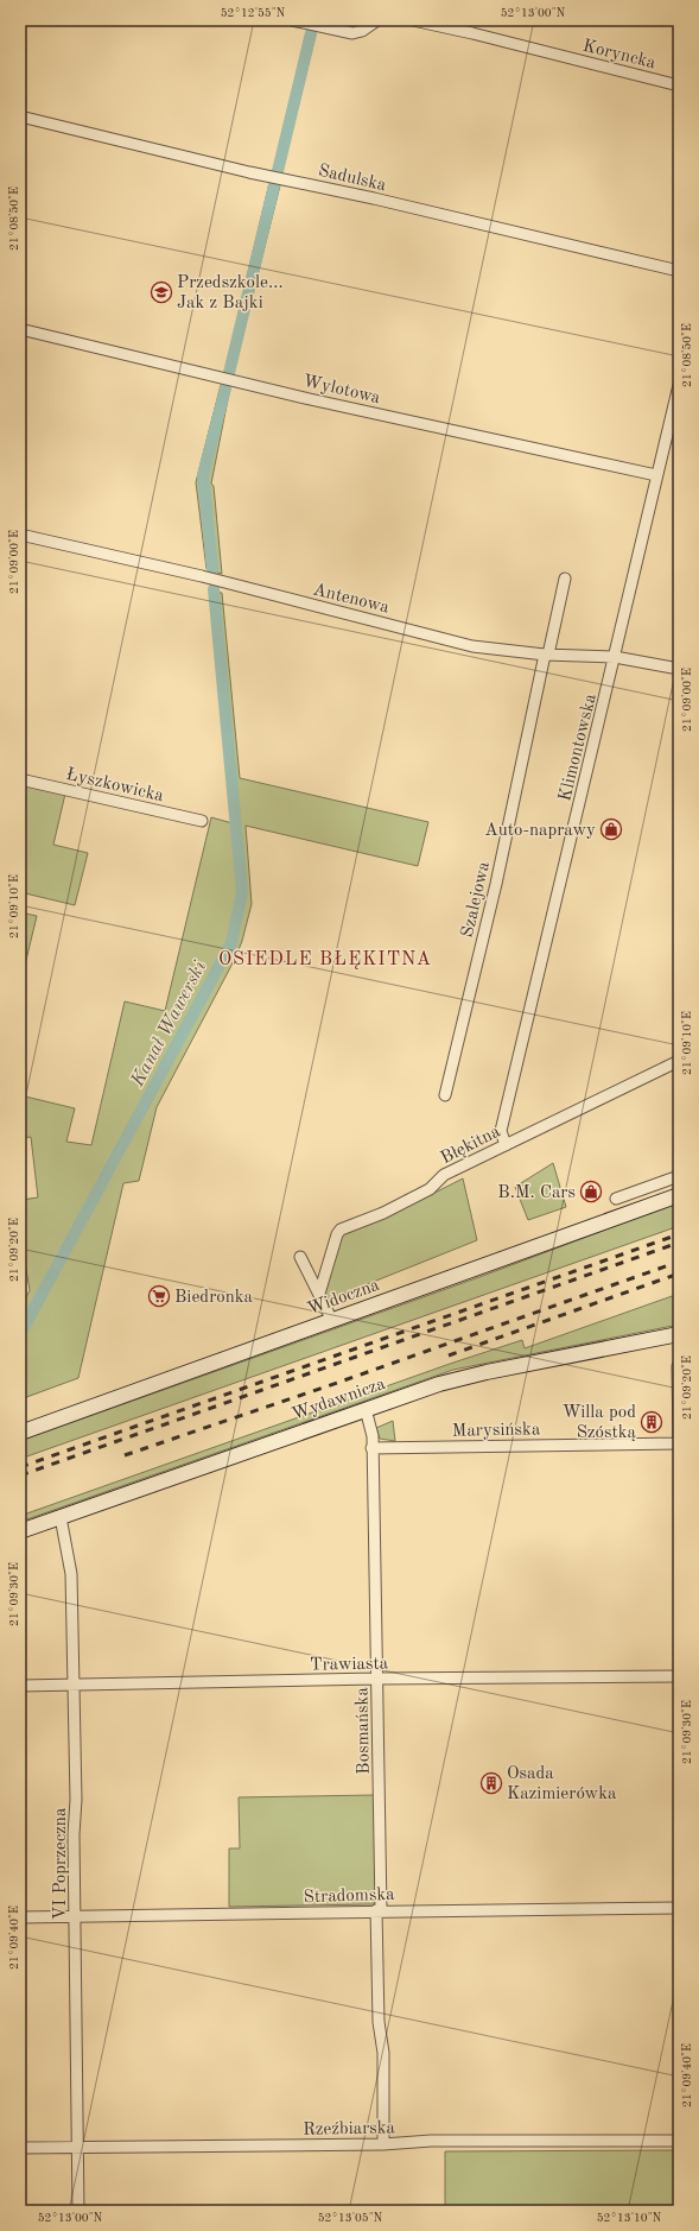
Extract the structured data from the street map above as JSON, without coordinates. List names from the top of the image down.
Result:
{
  "streets": {
    "main road": ["Widoczna", "Wydawnicza"],
    "street": [
      "Koryncka",
      "Sadulska",
      "Wylotowa",
      "Antenowa",
      "Klimontowska",
      "Łyszkowicka",
      "Szalejowa",
      "Błękitna",
      "Marysińska",
      "Trawiasta",
      "Bosmańska",
      "VI Poprzeczna",
      "Stradomska",
      "Rzeźbiarska"
    ]
  },
  "crossings": [
    ["Wylotowa", "Klimontowska"],
    ["Antenowa", "Klimontowska"],
    ["Antenowa", "Szalejowa"],
    ["Klimontowska", "Błękitna"],
    ["Wydawnicza", "Bosmańska"],
    ["Wydawnicza", "VI Poprzeczna"],
    ["Marysińska", "Bosmańska"],
    ["Trawiasta", "Bosmańska"],
    ["Trawiasta", "VI Poprzeczna"],
    ["Bosmańska", "Stradomska"],
    ["Bosmańska", "Rzeźbiarska"],
    ["VI Poprzeczna", "Stradomska"],
    ["VI Poprzeczna", "Rzeźbiarska"]
  ],
  "districts": ["OSIEDLE BŁĘKITNA"],
  "water": ["Kanał Wawerski"],
  "places": {
    "school or university": ["Przedszkole... Jak z Bajki"],
    "shop": ["Auto-naprawy", "B.M. Cars"],
    "supermarket": ["Biedronka"],
    "building": ["Willa pod Szóstką", "Osada Kazimierówka"]
  },
  "coordinates": [
    "52°12'55\"N",
    "52°13'00\"N",
    "21°08'50\"E",
    "21°09'00\"E",
    "21°09'10\"E",
    "21°09'20\"E",
    "21°09'30\"E",
    "21°09'40\"E",
    "52°13'05\"N",
    "52°13'10\"N"
  ]
}
